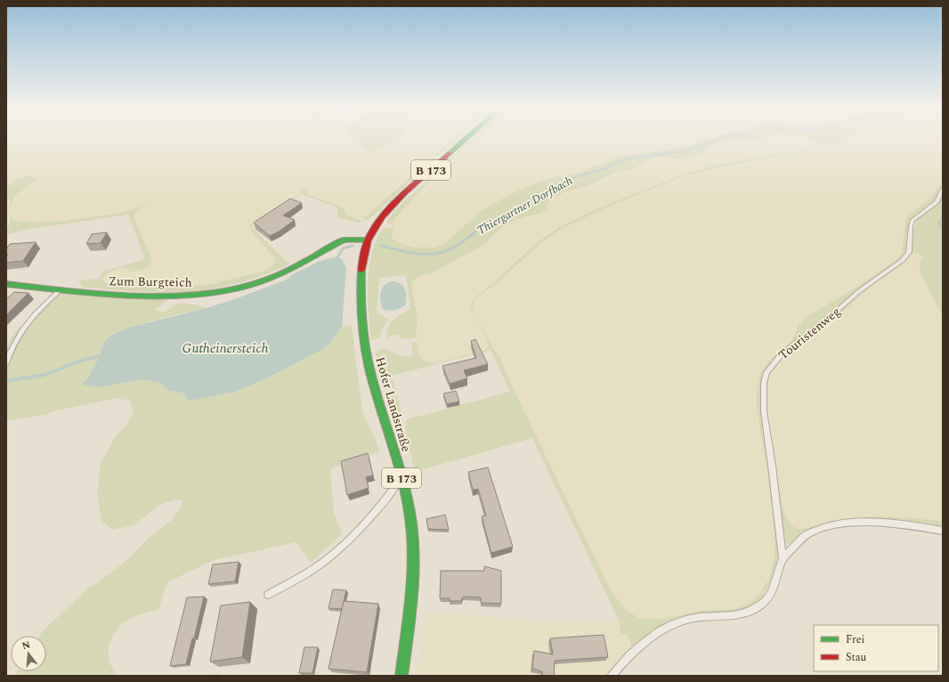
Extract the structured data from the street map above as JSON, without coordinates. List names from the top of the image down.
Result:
{
  "streets": {
    "main road": ["B 173", "Zum Burgteich", "Hofer Landstraße"],
    "lane": ["Touristenweg"]
  },
  "crossings": [
    ["Zum Burgteich", "Hofer Landstraße"]
  ],
  "water": ["Thiergartner Dorfbach", "Gutheinersteich"],
  "legend": ["Frei", "Stau"],
  "north": "top"
}
